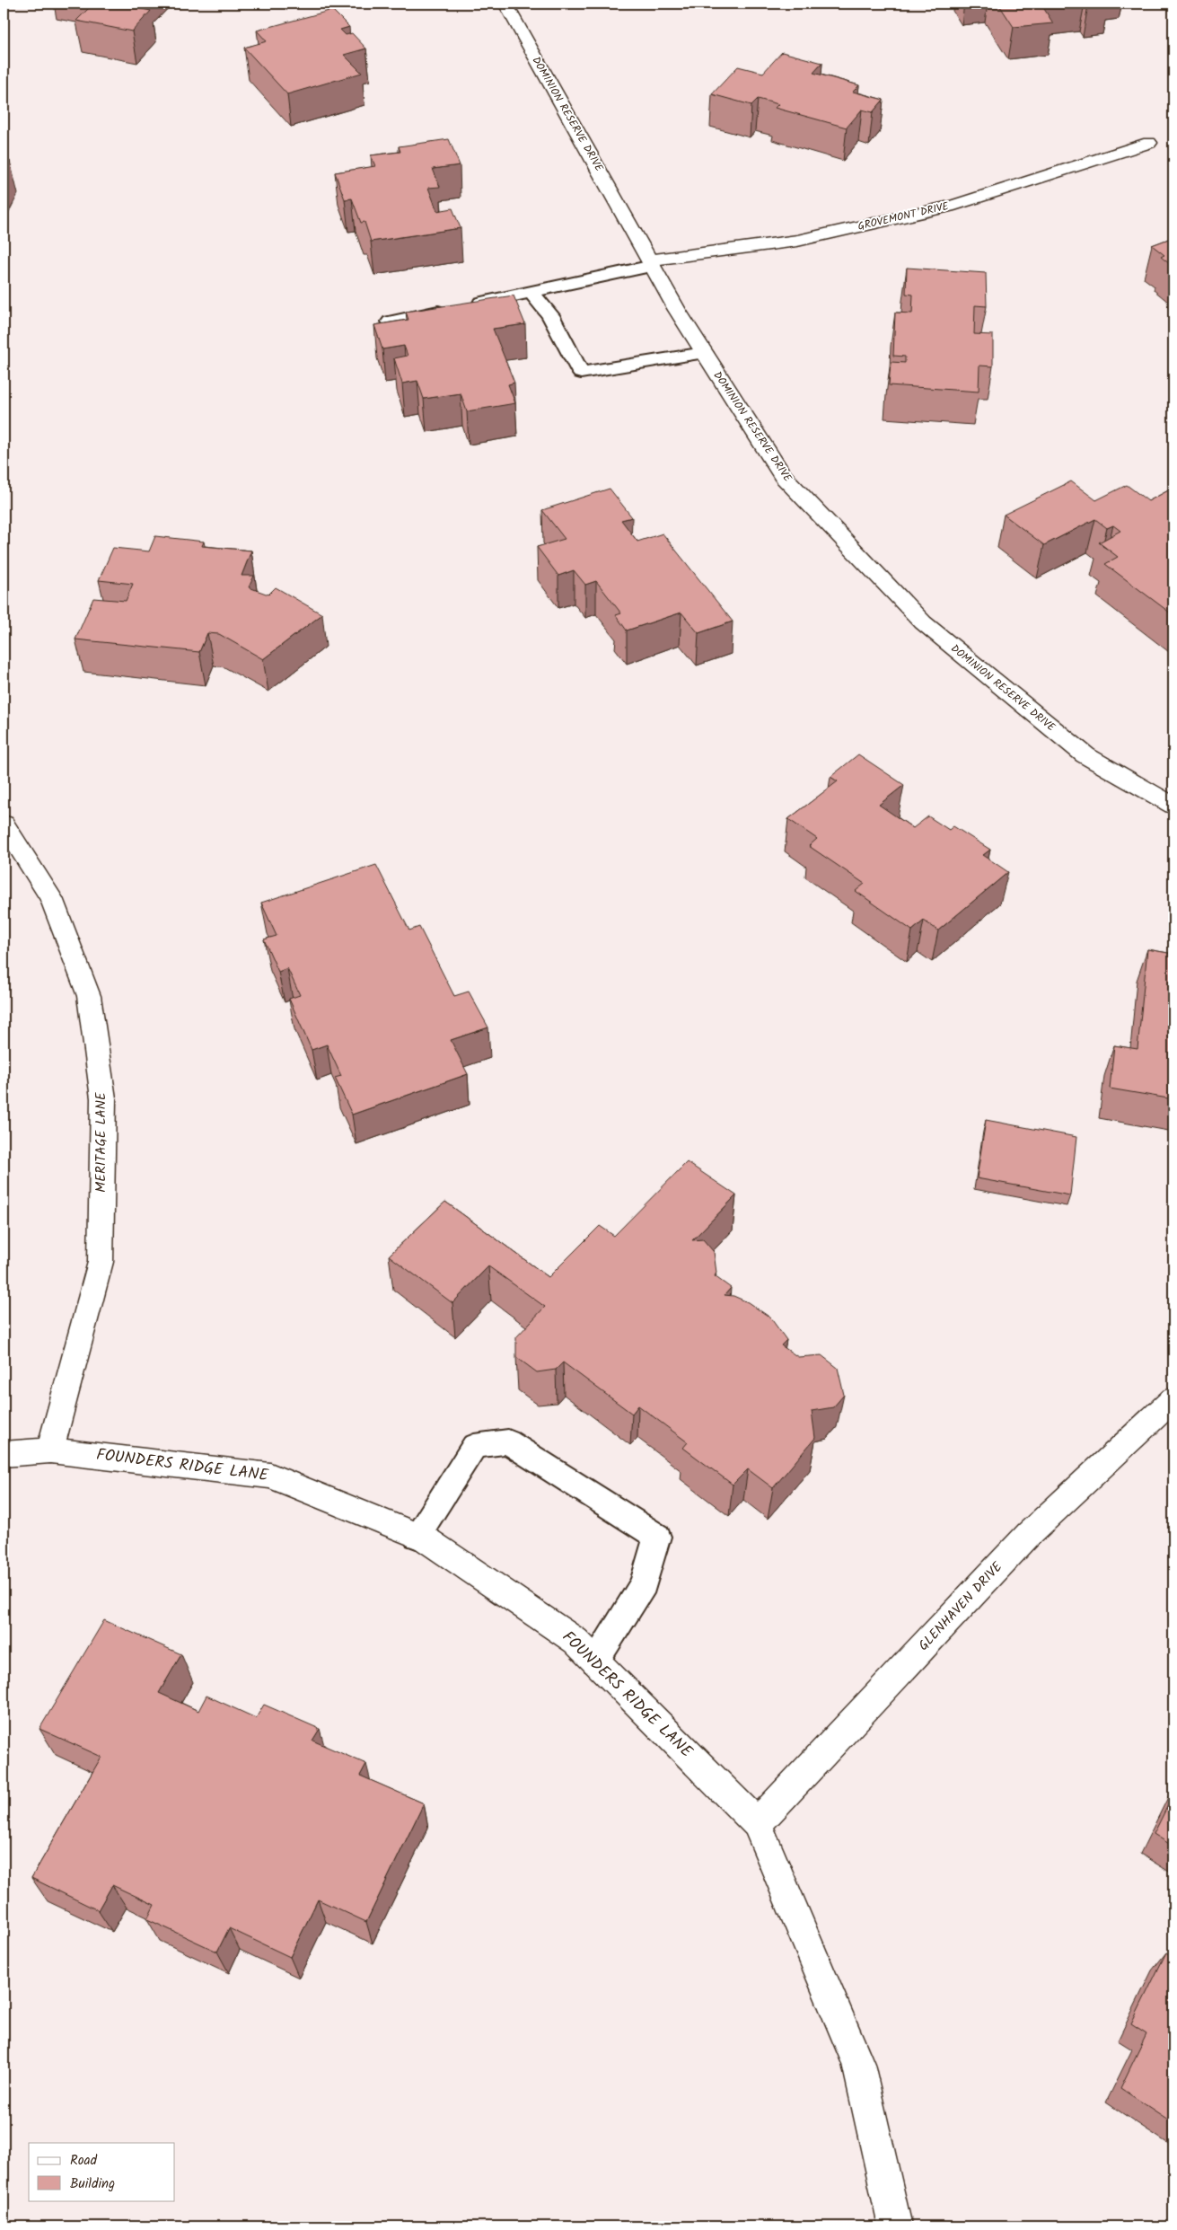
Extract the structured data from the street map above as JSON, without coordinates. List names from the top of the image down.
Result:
{
  "streets": {
    "street": [
      "DOMINION RESERVE DRIVE",
      "GROVEMONT DRIVE",
      "MERITAGE LANE",
      "FOUNDERS RIDGE LANE",
      "GLENHAVEN DRIVE"
    ]
  },
  "crossings": [
    ["DOMINION RESERVE DRIVE", "GROVEMONT DRIVE"],
    ["MERITAGE LANE", "FOUNDERS RIDGE LANE"],
    ["FOUNDERS RIDGE LANE", "GLENHAVEN DRIVE"]
  ],
  "legend": ["Road", "Building"]
}
